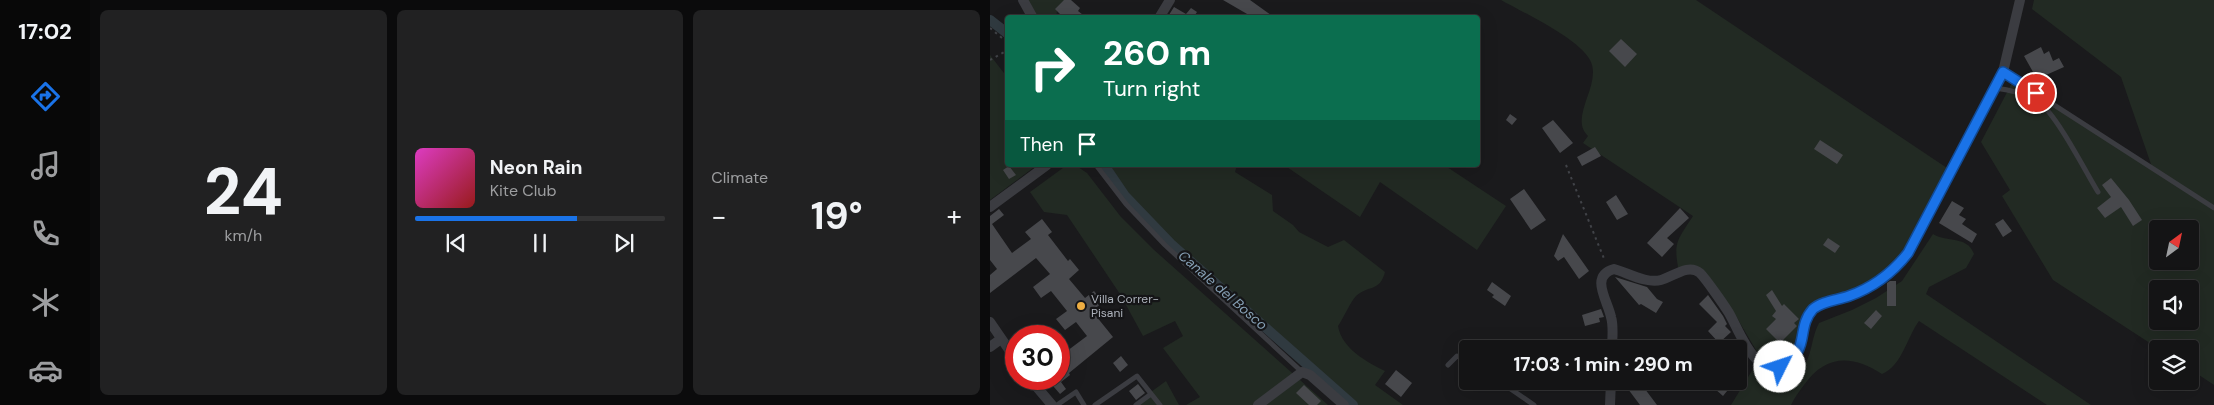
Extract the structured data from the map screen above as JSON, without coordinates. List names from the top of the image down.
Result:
{
  "water": ["Canale del Bosco"],
  "places": ["Villa Correr- Pisani"],
  "north": "top right",
  "page": {
    "tabs": "17:02",
    "tile": [
      ["24", "km/h"],
      "Climate"
    ],
    "turn": ["260 m", "Turn right"],
    "then": "Then",
    "song": ["Neon Rain", "Kite Club"],
    "heat": ["−", "19°", "+"],
    "limit": "30",
    "trip": "17:03 · 1 min · 290 m"
  }
}
